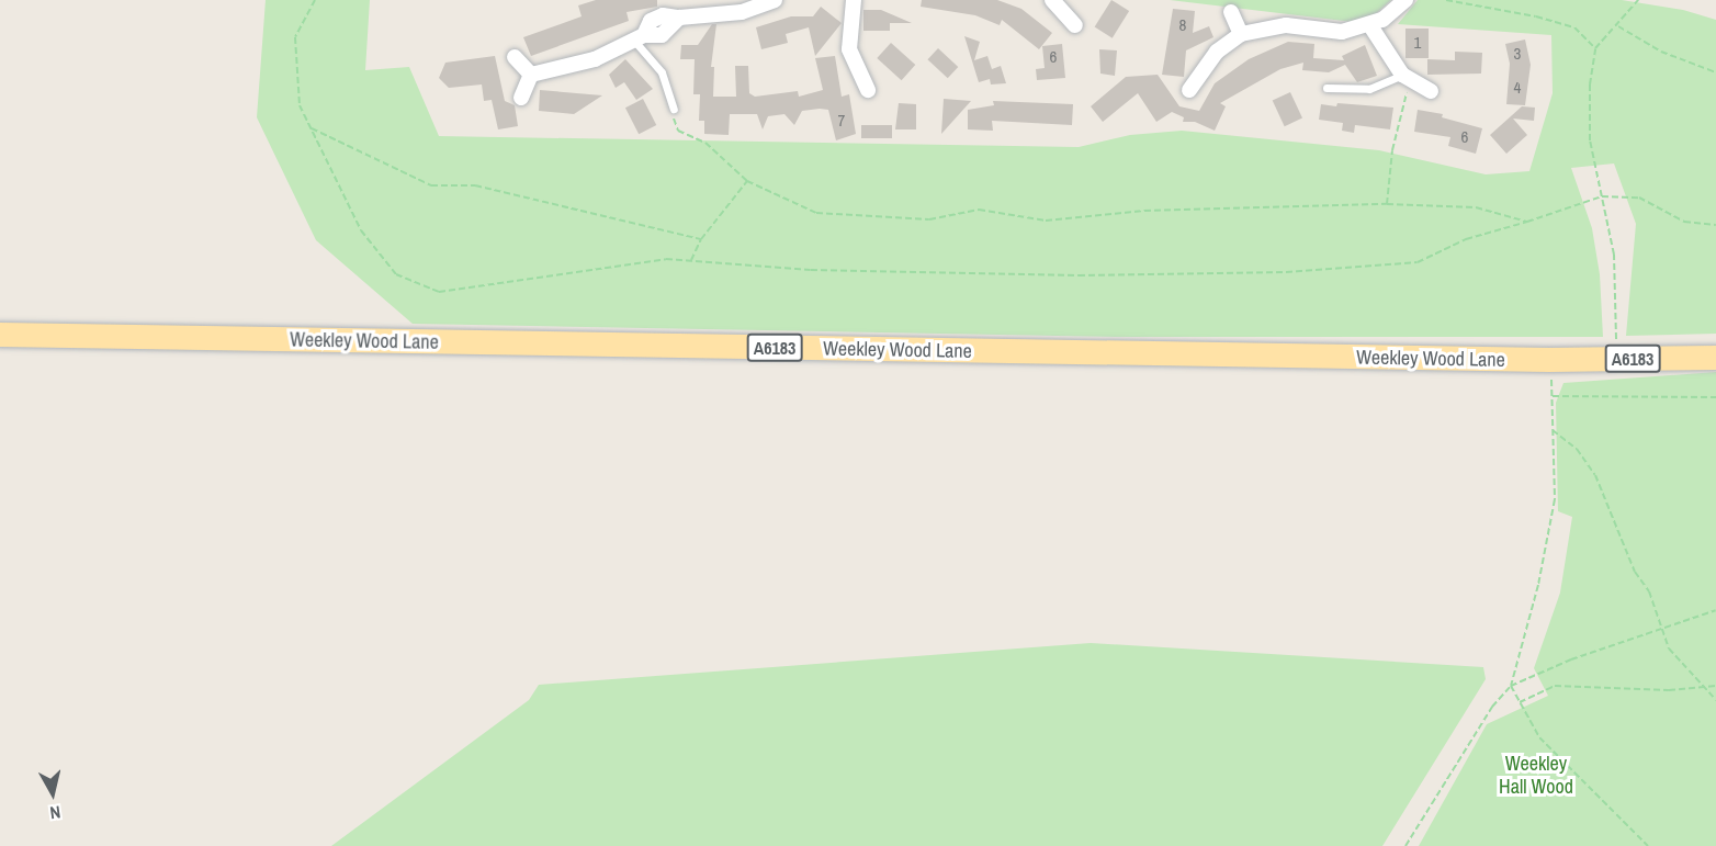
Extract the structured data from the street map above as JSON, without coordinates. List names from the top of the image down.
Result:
{
  "streets": {
    "main road": ["Weekley Wood Lane", "A6183"]
  },
  "parks": ["Weekley Hall Wood"],
  "house_numbers": [
    "8",
    "1",
    "3",
    "6",
    "4",
    "7",
    "6"
  ],
  "north": "bottom"
}
